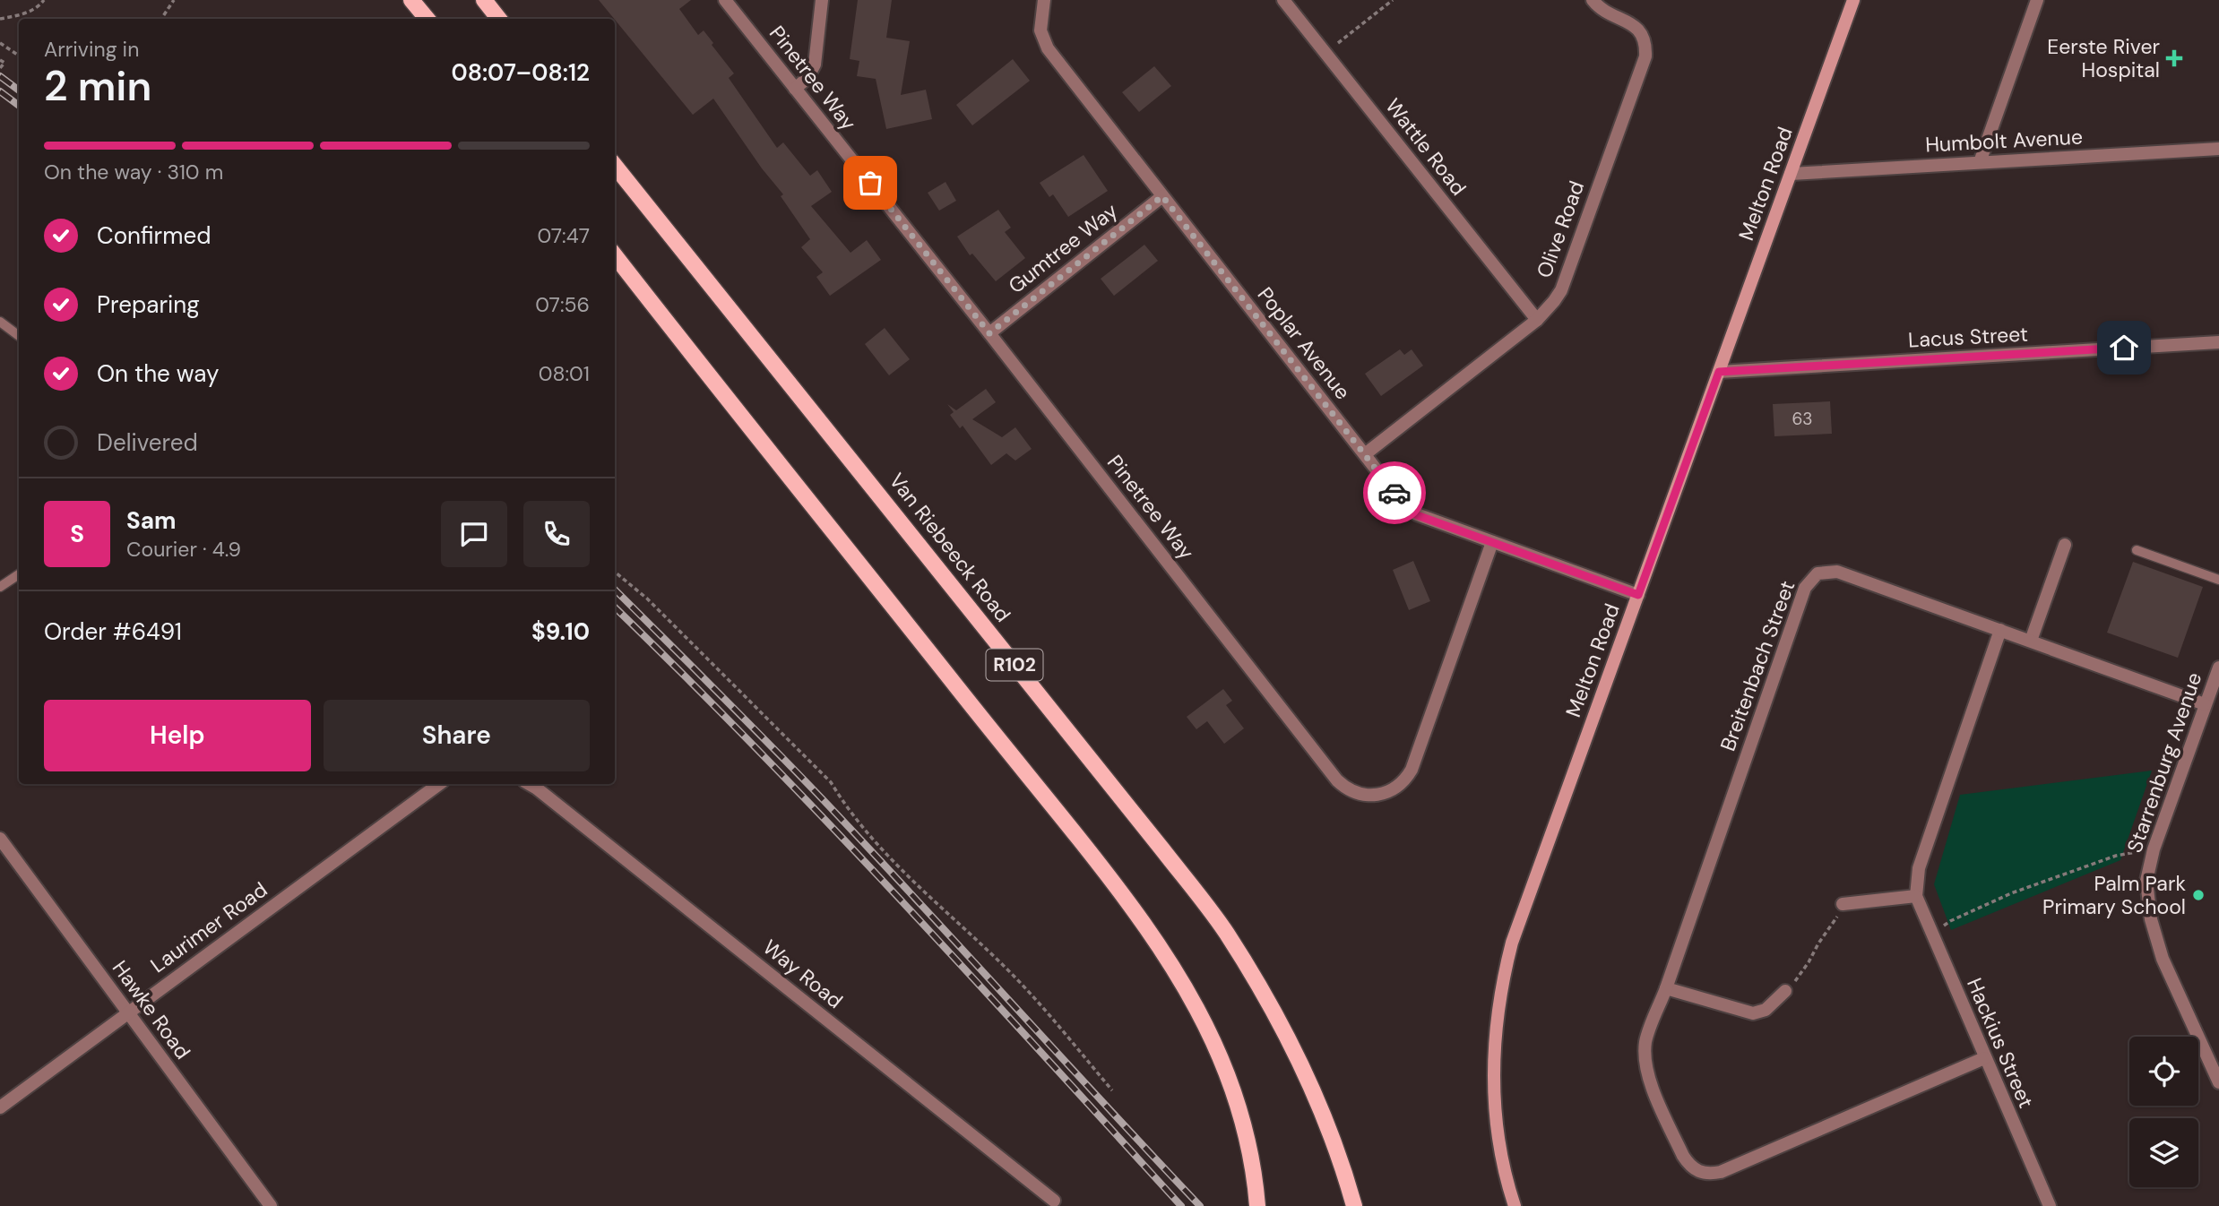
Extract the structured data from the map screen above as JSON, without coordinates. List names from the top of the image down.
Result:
{
  "streets": {
    "main road": ["Van Riebeeck Road", "R102"],
    "street": [
      "Pinetree Way",
      "Humbolt Avenue",
      "Wattle Road",
      "Melton Road",
      "Olive Road",
      "Gumtree Way",
      "Lacus Street",
      "Poplar Avenue",
      "Breitenbach Street",
      "Starrenburg Avenue",
      "Laurimer Road",
      "Way Road",
      "Hawke Road",
      "Hackius Street"
    ]
  },
  "crossings": [
    ["Pinetree Way", "Gumtree Way"],
    ["Pinetree Way", "Poplar Avenue"],
    ["Humbolt Avenue", "Melton Road"],
    ["Wattle Road", "Olive Road"],
    ["Melton Road", "Lacus Street"],
    ["Melton Road", "Poplar Avenue"],
    ["Olive Road", "Poplar Avenue"],
    ["Gumtree Way", "Poplar Avenue"],
    ["Breitenbach Street", "Starrenburg Avenue"],
    ["Breitenbach Street", "Hackius Street"],
    ["Laurimer Road", "Hawke Road"]
  ],
  "places": {
    "health": ["Eerste River Hospital"],
    "other": ["Palm Park Primary School"]
  },
  "house_numbers": ["63"],
  "page": {
    "heading": ["2 min", "Arriving in", "08:07–08:12"],
    "panel": [
      "Sam",
      "Courier · 4.9",
      "Order #6491",
      "$9.10"
    ],
    "bar": "On the way · 310 m",
    "list": [
      ["Confirmed", "07:47"],
      ["Preparing", "07:56"],
      ["On the way", "08:01"],
      "Delivered"
    ],
    "round": "S",
    "buttons": ["Help", "Share"]
  }
}
